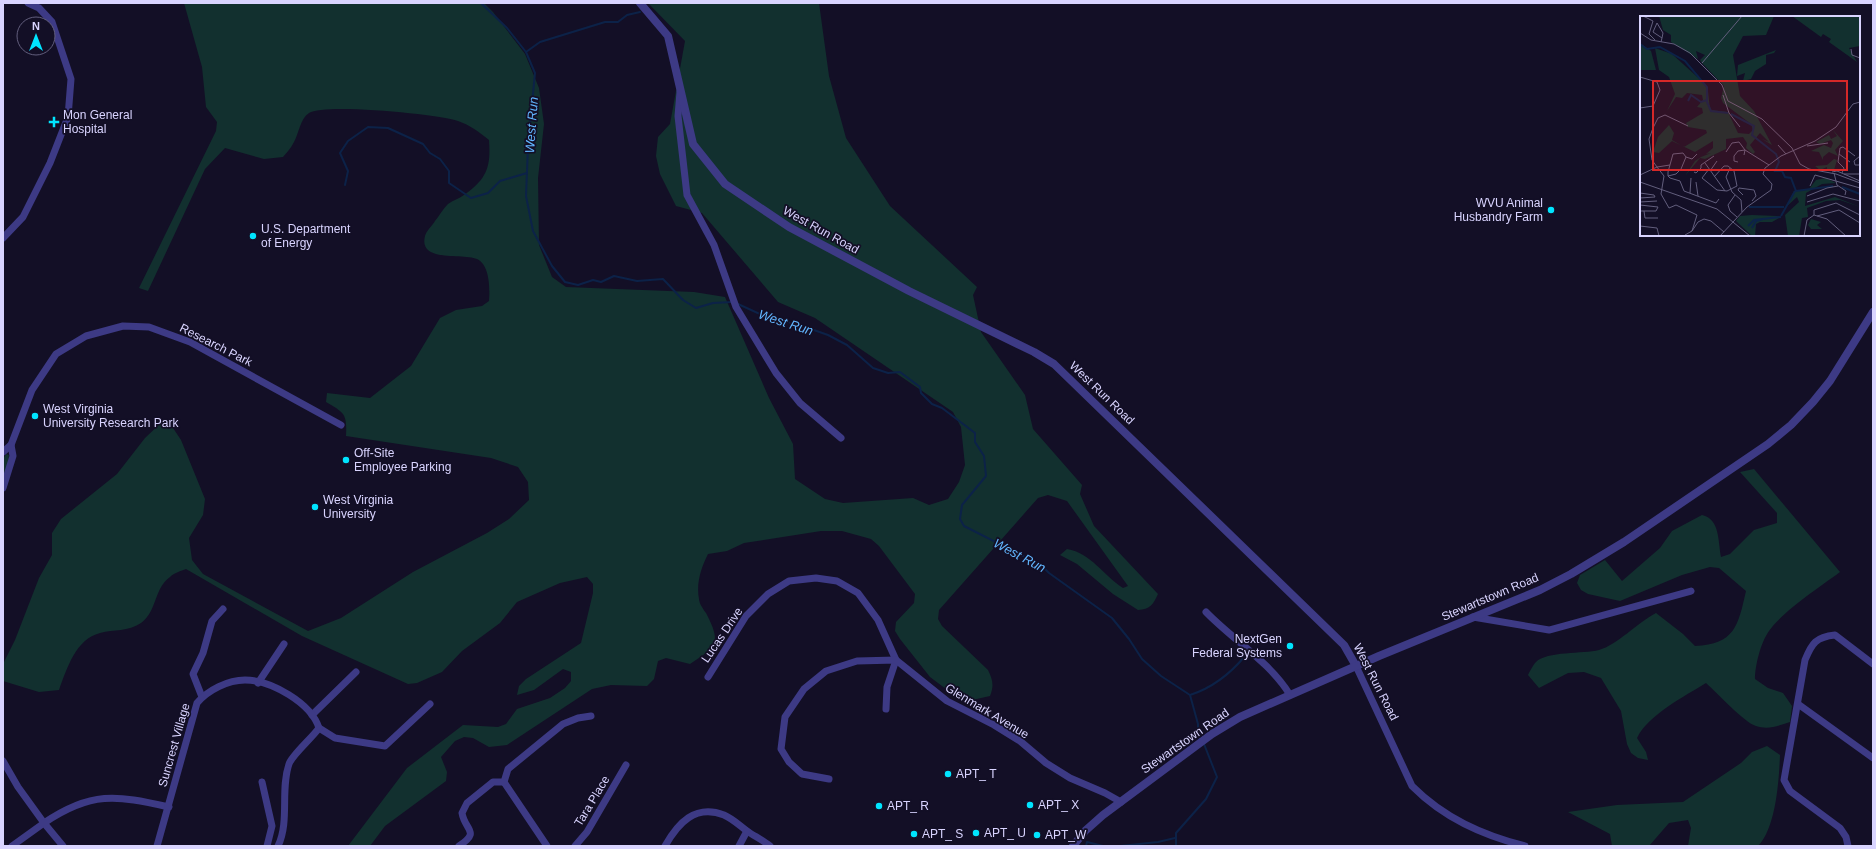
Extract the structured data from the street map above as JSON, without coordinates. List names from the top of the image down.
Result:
{
  "streets": {
    "street": [
      "West Run Road",
      "Research Park",
      "Stewartstown Road",
      "Lucas Drive",
      "Glenmark Avenue",
      "Suncrest Village",
      "Tara Place"
    ]
  },
  "crossings": [
    ["West Run Road", "Stewartstown Road"],
    ["Stewartstown Road", "Glenmark Avenue"],
    ["Lucas Drive", "Glenmark Avenue"]
  ],
  "water": ["West Run"],
  "places": {
    "health": ["Mon General Hospital"],
    "other": [
      "WVU Animal Husbandry Farm",
      "U.S. Department of Energy",
      "West Virginia University Research Park",
      "Off-Site Employee Parking",
      "West Virginia University",
      "NextGen Federal Systems",
      "APT_ T",
      "APT_ X",
      "APT_ R",
      "APT_ U",
      "APT_ S",
      "APT_W"
    ]
  },
  "north": "top"
}
